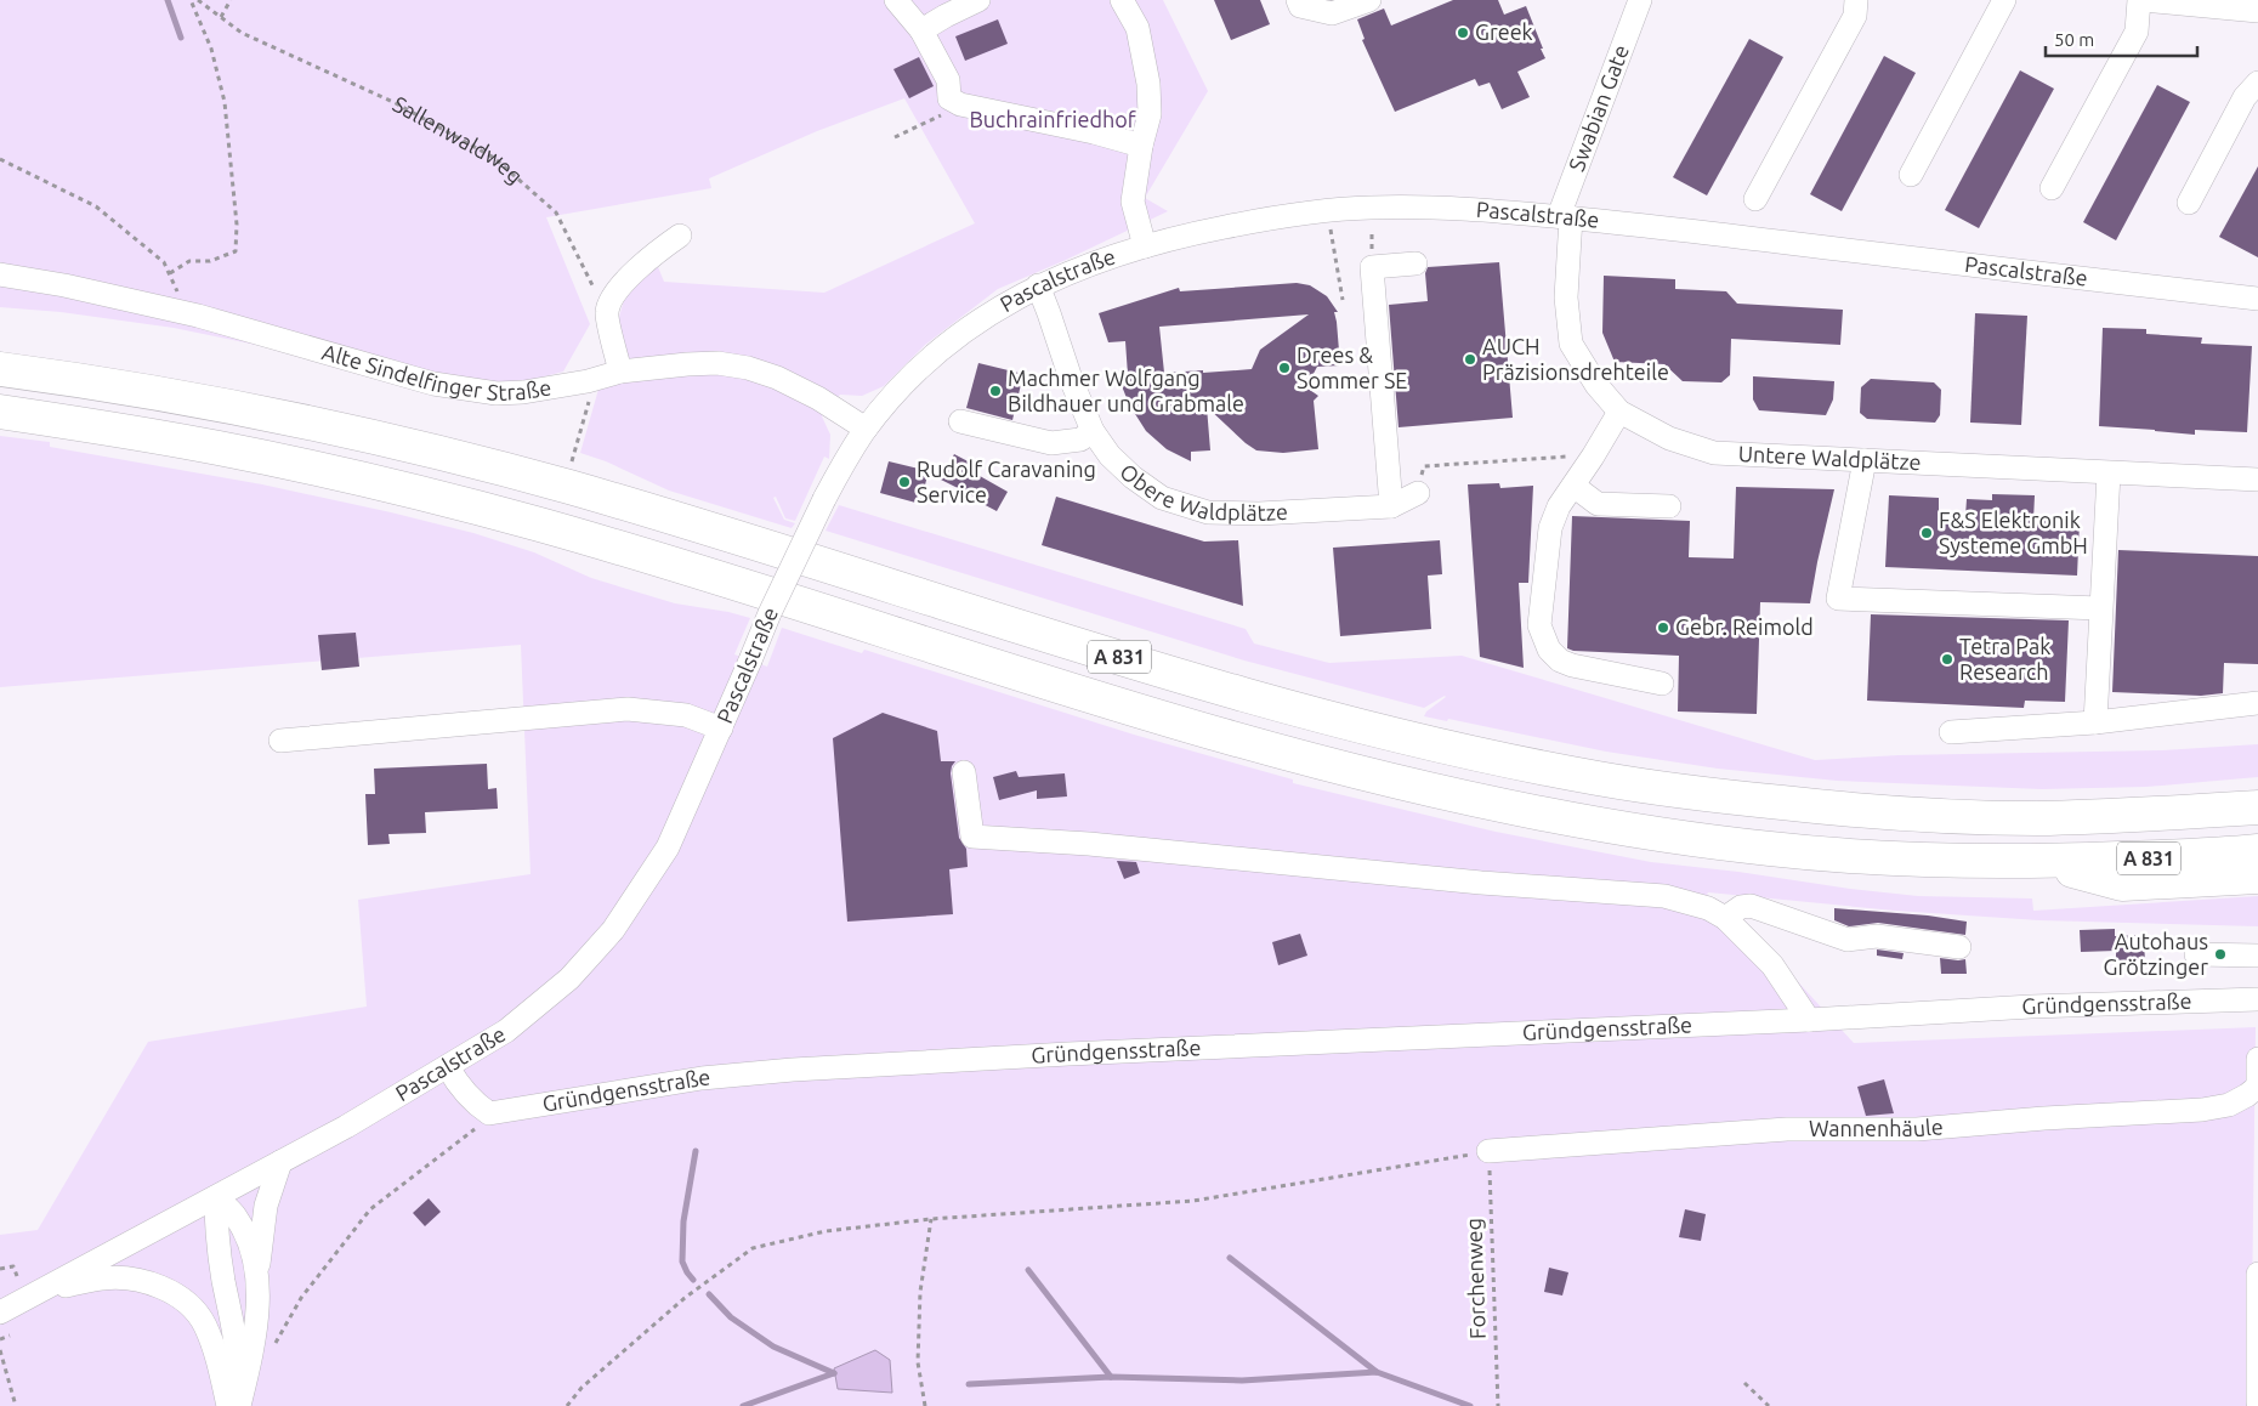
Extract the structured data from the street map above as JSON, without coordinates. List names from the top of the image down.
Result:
{
  "streets": {
    "highway": ["A 831"],
    "street": [
      "Swabian Gate",
      "Pascalstraße",
      "Alte Sindelfinger Straße",
      "Untere Waldplätze",
      "Obere Waldplätze",
      "Gründgensstraße",
      "Wannenhäule"
    ],
    "path": ["Sallenwaldweg", "Forchenweg"]
  },
  "crossings": [
    ["Swabian Gate", "Pascalstraße"],
    ["Swabian Gate", "Untere Waldplätze"],
    ["Pascalstraße", "Alte Sindelfinger Straße"],
    ["Pascalstraße", "Untere Waldplätze"],
    ["Pascalstraße", "Obere Waldplätze"],
    ["Wannenhäule", "Forchenweg"]
  ],
  "parks": ["Buchrainfriedhof"],
  "places": [
    "Greek",
    "AUCH Präzisionsdrehteile",
    "Drees & Sommer SE",
    "Machmer Wolfgang Bildhauer und Grabmale",
    "Rudolf Caravaning Service",
    "F&S Elektronik Systeme GmbH",
    "Gebr. Reimold",
    "Tetra Pak Research",
    "Autohaus Grötzinger"
  ],
  "scale_bar": "50 m"
}
